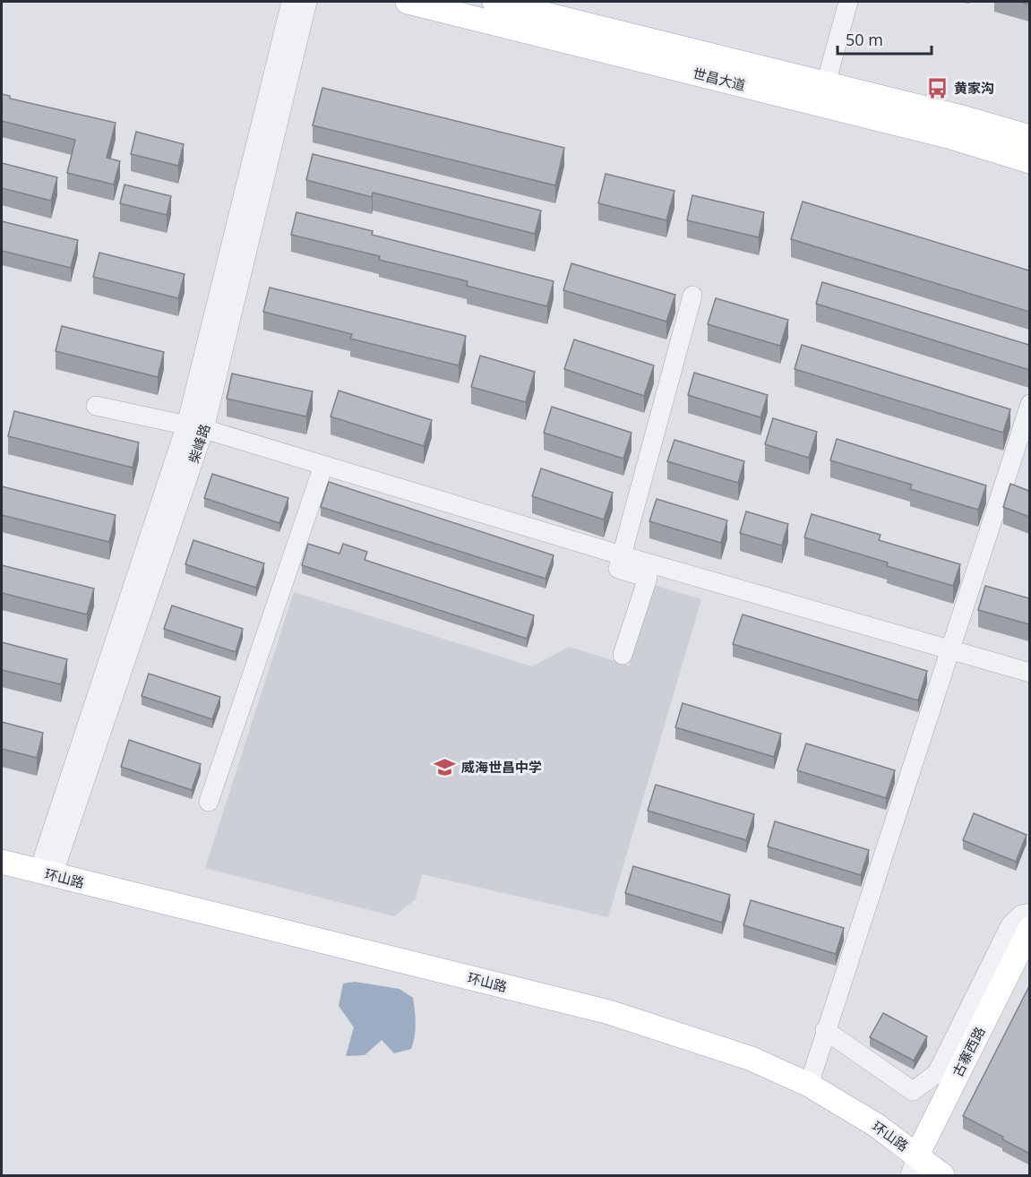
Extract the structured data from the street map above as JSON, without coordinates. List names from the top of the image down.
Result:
{
  "streets": {
    "main road": ["世昌大道", "环山路", "古寨西路"],
    "street": ["柴峰路"]
  },
  "crossings": [
    ["柴峰路", "环山路"],
    ["环山路", "古寨西路"]
  ],
  "places": {
    "bus stop": ["黄家沟"],
    "school or university": ["威海世昌中学"]
  },
  "scale_bar": "50 m"
}
